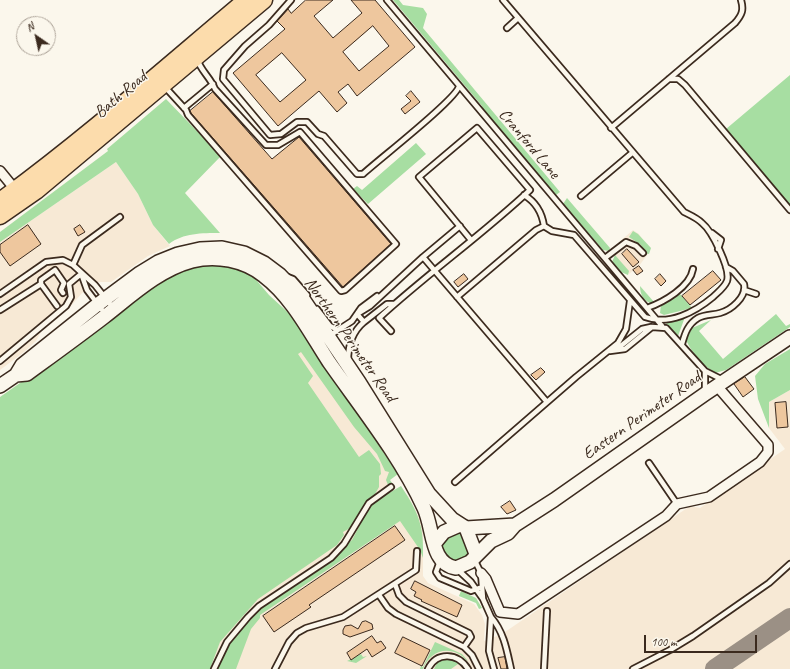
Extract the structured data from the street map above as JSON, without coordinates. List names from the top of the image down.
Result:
{
  "streets": {
    "highway": ["Bath Road"],
    "street": ["Northern Perimeter Road", "Eastern Perimeter Road"],
    "lane": ["Cranford Lane"]
  },
  "crossings": [
    ["Northern Perimeter Road", "Eastern Perimeter Road"]
  ],
  "scale_bar": "100 m",
  "north": "top left"
}
